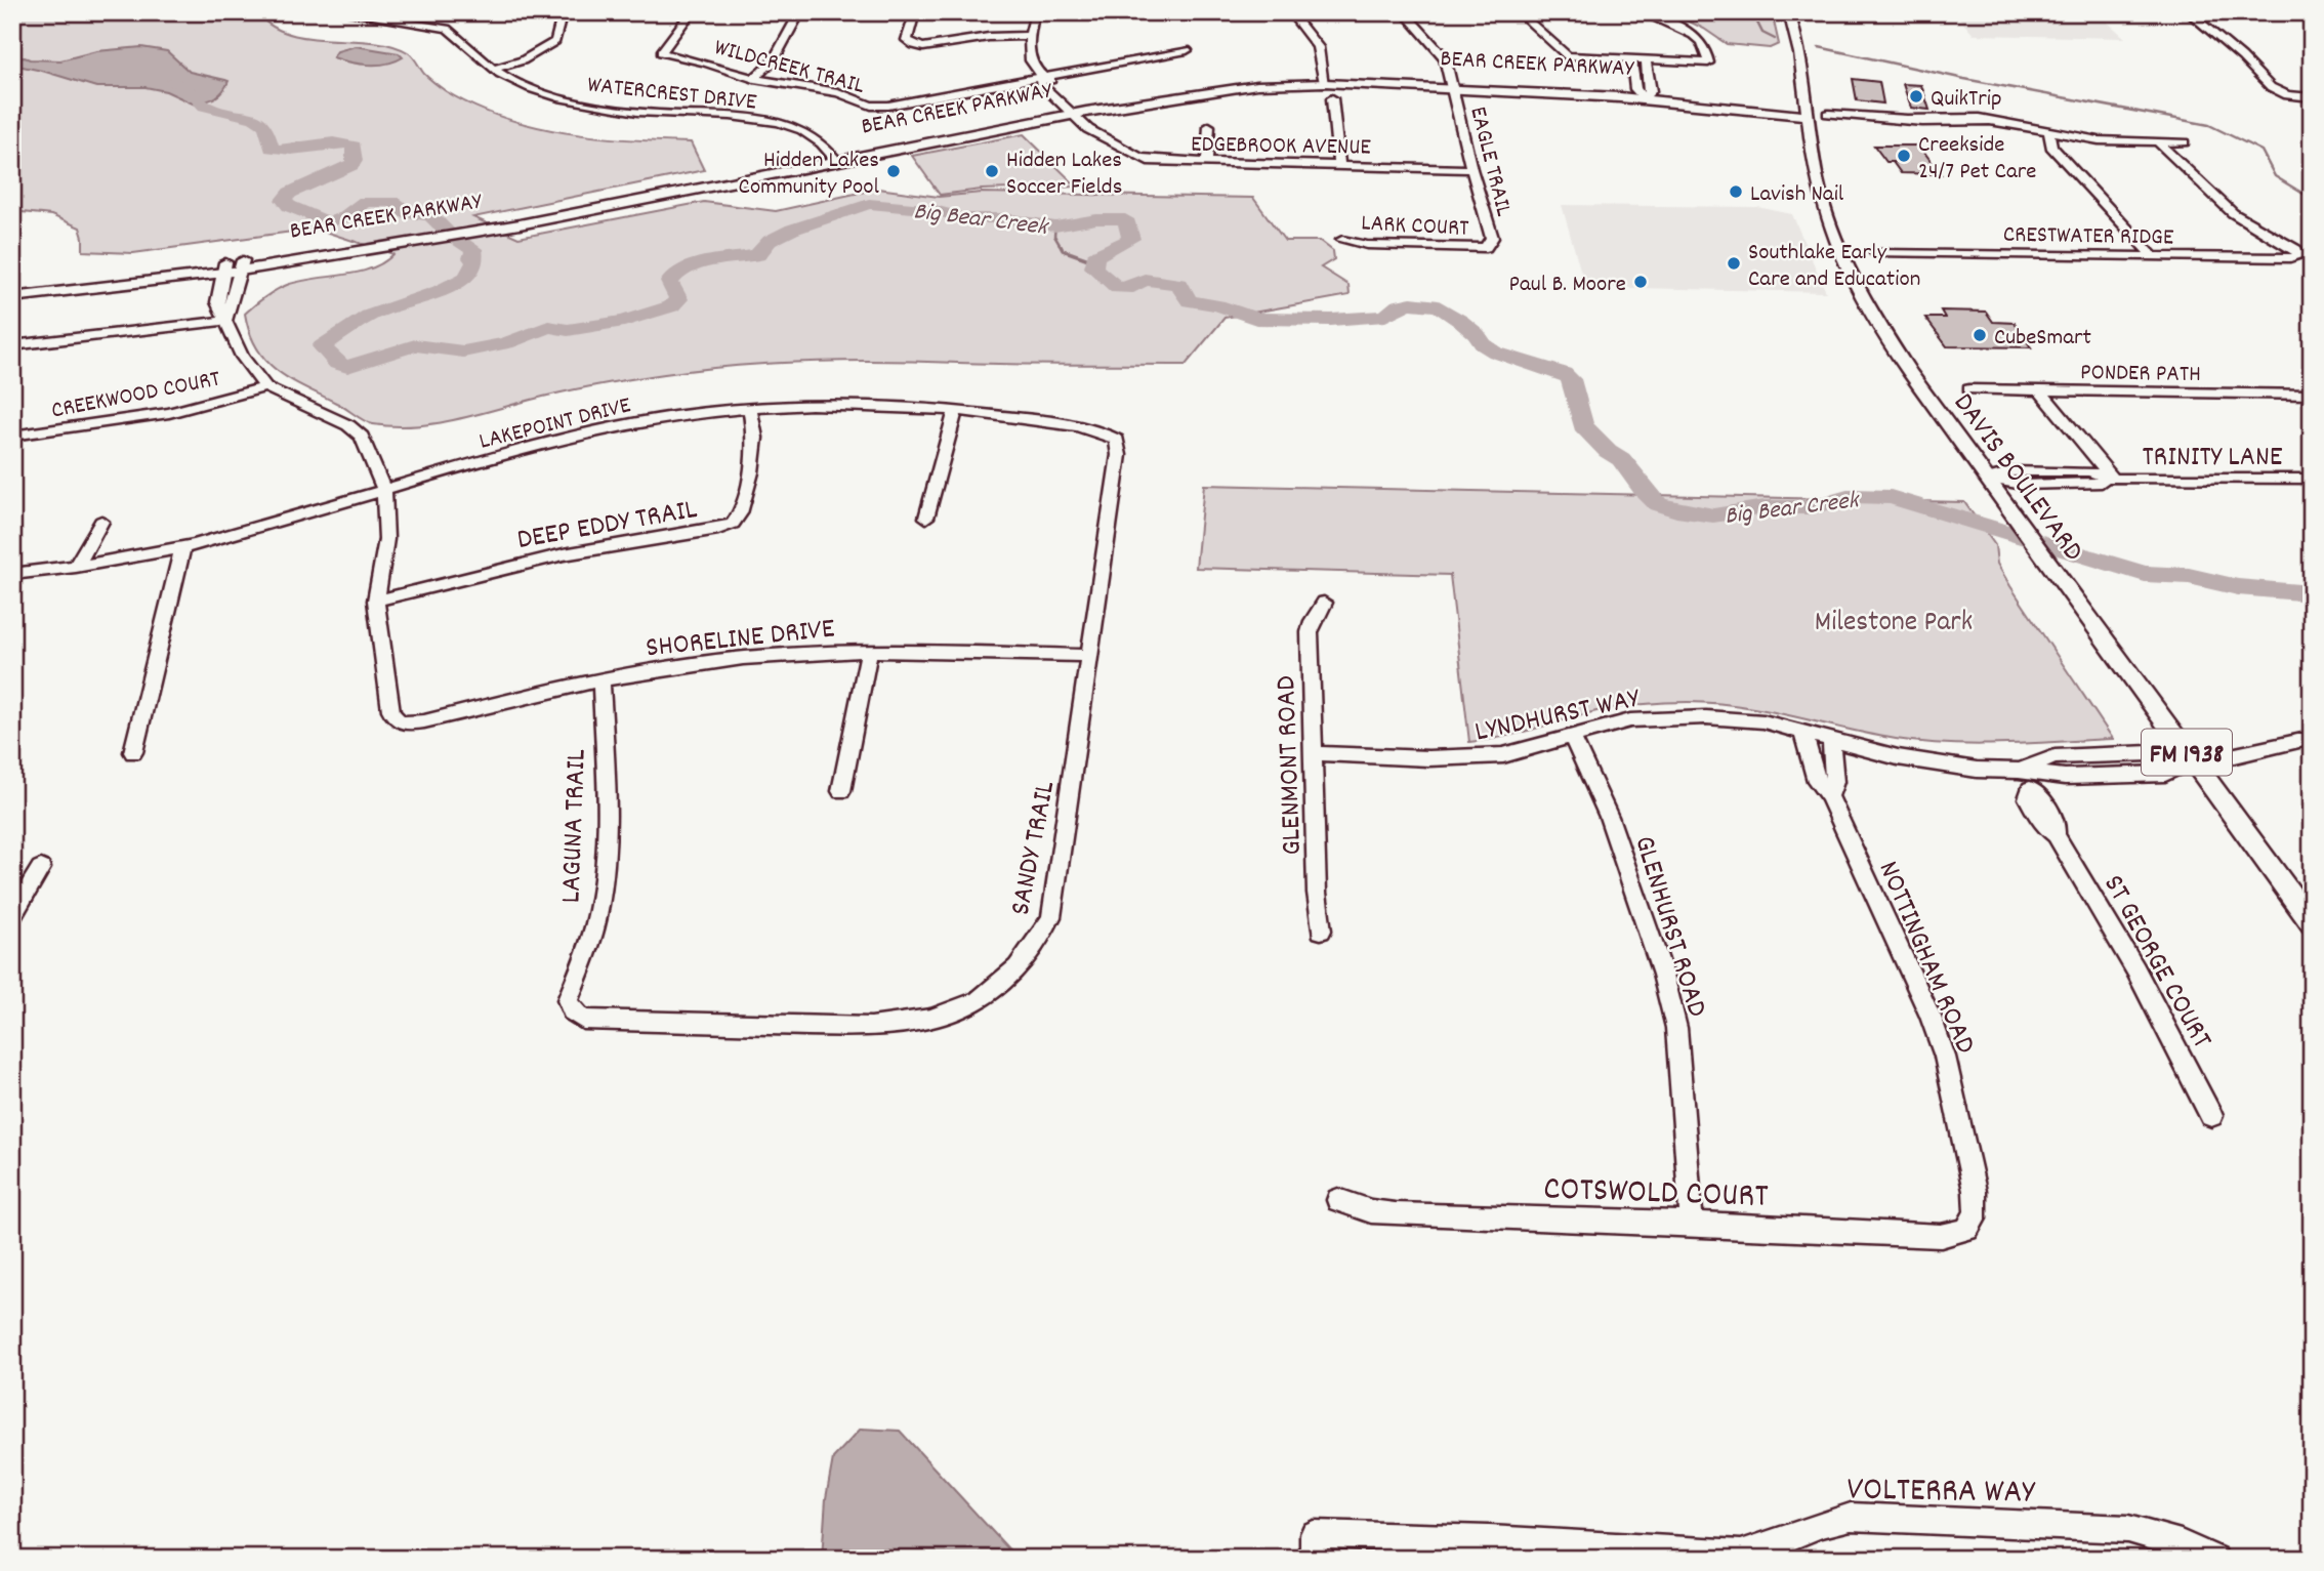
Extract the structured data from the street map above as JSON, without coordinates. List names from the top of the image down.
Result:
{
  "streets": {
    "main road": ["BEAR CREEK PARKWAY", "DAVIS BOULEVARD", "FM 1938"],
    "street": [
      "WILDCREEK TRAIL",
      "WATERCREST DRIVE",
      "EDGEBROOK AVENUE",
      "EAGLE TRAIL",
      "LARK COURT",
      "CRESTWATER RIDGE",
      "PONDER PATH",
      "CREEKWOOD COURT",
      "LAKEPOINT DRIVE",
      "TRINITY LANE",
      "DEEP EDDY TRAIL",
      "SHORELINE DRIVE",
      "LYNDHURST WAY",
      "GLENMONT ROAD",
      "LAGUNA TRAIL",
      "SANDY TRAIL",
      "GLENHURST ROAD",
      "NOTTINGHAM ROAD",
      "ST GEORGE COURT",
      "COTSWOLD COURT",
      "VOLTERRA WAY"
    ]
  },
  "crossings": [
    ["BEAR CREEK PARKWAY", "WATERCREST DRIVE"],
    ["BEAR CREEK PARKWAY", "EDGEBROOK AVENUE"],
    ["BEAR CREEK PARKWAY", "EAGLE TRAIL"],
    ["BEAR CREEK PARKWAY", "CRESTWATER RIDGE"],
    ["BEAR CREEK PARKWAY", "DAVIS BOULEVARD"],
    ["WILDCREEK TRAIL", "EDGEBROOK AVENUE"],
    ["EDGEBROOK AVENUE", "EAGLE TRAIL"],
    ["EAGLE TRAIL", "LARK COURT"],
    ["LAKEPOINT DRIVE", "DEEP EDDY TRAIL"],
    ["LAKEPOINT DRIVE", "SANDY TRAIL"],
    ["TRINITY LANE", "DAVIS BOULEVARD"],
    ["DAVIS BOULEVARD", "LYNDHURST WAY"],
    ["DEEP EDDY TRAIL", "SHORELINE DRIVE"],
    ["SHORELINE DRIVE", "LAGUNA TRAIL"],
    ["SHORELINE DRIVE", "SANDY TRAIL"],
    ["LYNDHURST WAY", "GLENMONT ROAD"],
    ["LYNDHURST WAY", "GLENHURST ROAD"],
    ["LYNDHURST WAY", "NOTTINGHAM ROAD"],
    ["LYNDHURST WAY", "ST GEORGE COURT"],
    ["LAGUNA TRAIL", "SANDY TRAIL"],
    ["GLENHURST ROAD", "COTSWOLD COURT"],
    ["NOTTINGHAM ROAD", "COTSWOLD COURT"]
  ],
  "water": ["Big Bear Creek"],
  "parks": ["Milestone Park"],
  "places": [
    "QuikTrip",
    "Creekside 24/7 Pet Care",
    "Hidden Lakes Community Pool",
    "Hidden Lakes Soccer Fields",
    "Lavish Nail",
    "Southlake Early Care and Education",
    "Paul B. Moore",
    "CubeSmart"
  ]
}
